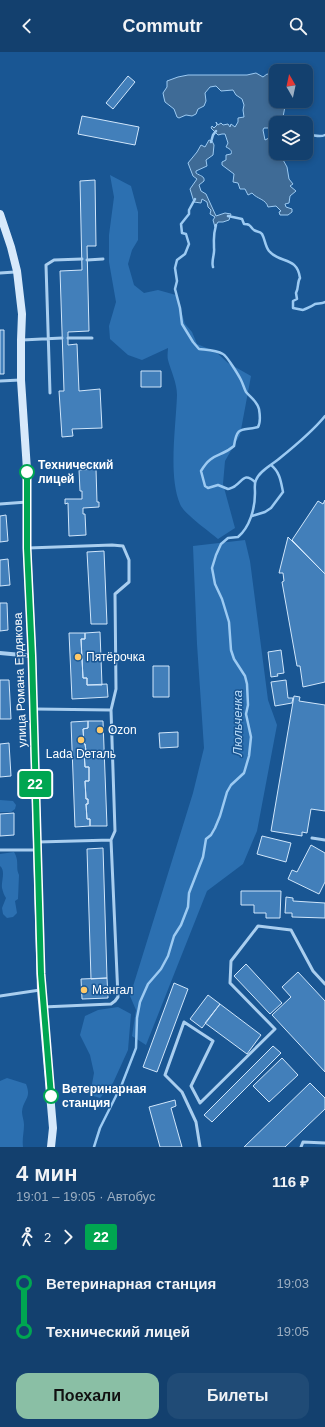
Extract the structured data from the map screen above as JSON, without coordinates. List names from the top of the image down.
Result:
{
  "streets": {
    "street": ["улица Романа Ердякова"]
  },
  "water": ["Люльченка"],
  "places": [
    "Технический лицей",
    "Пятёрочка",
    "Ozon",
    "Lada Dеталь",
    "Мангал",
    "Ветеринарная станция"
  ],
  "lines": ["bus line 22"],
  "north": "top",
  "page": {
    "header": "Commutr",
    "on_map": "22",
    "heading": ["4 мин", "19:01 – 19:05 · Автобус", "116 ₽"],
    "legs": ["2", "22"],
    "list": [
      {
        "name": "Ветеринарная станция",
        "value": "19:03"
      },
      {
        "name": "Технический лицей",
        "value": "19:05"
      }
    ],
    "buttons": ["Поехали", "Билеты"]
  }
}
